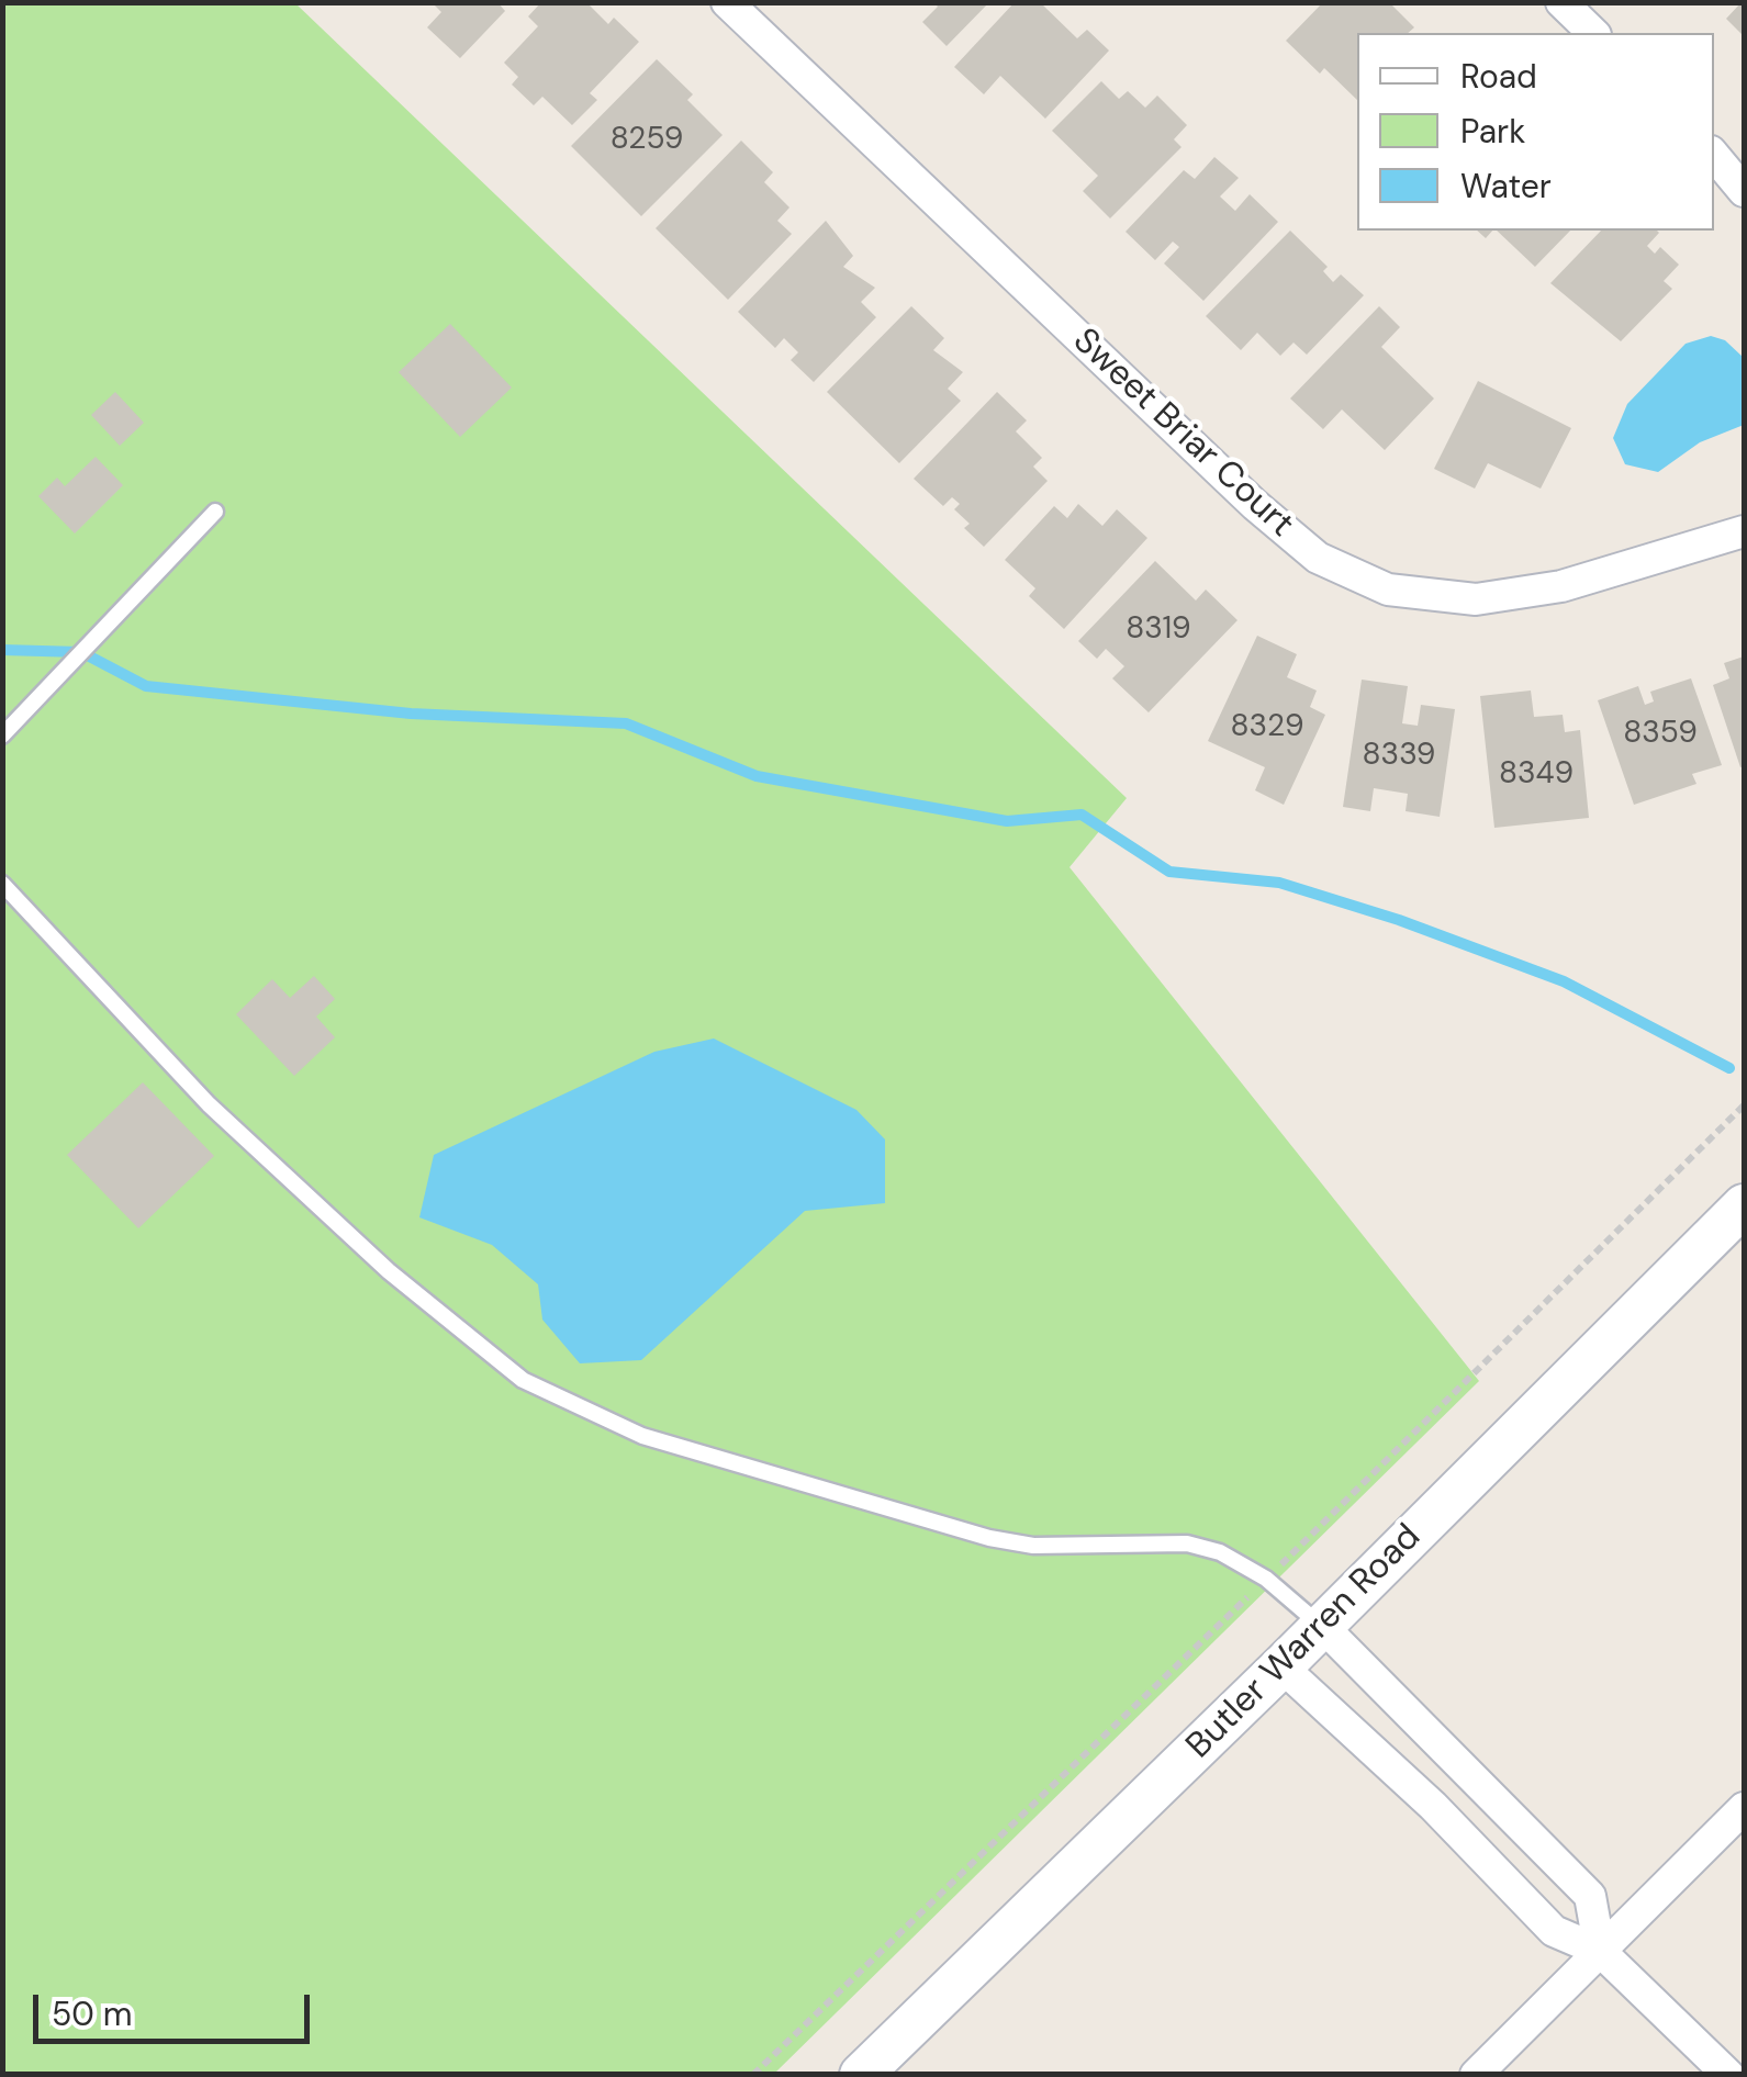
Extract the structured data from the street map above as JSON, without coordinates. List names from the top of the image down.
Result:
{
  "streets": {
    "main road": ["Butler Warren Road"],
    "street": ["Sweet Briar Court"]
  },
  "house_numbers": [
    "8259",
    "8319",
    "8329",
    "8359",
    "8339",
    "8349"
  ],
  "legend": ["Road", "Park", "Water"],
  "scale_bar": "50 m"
}
